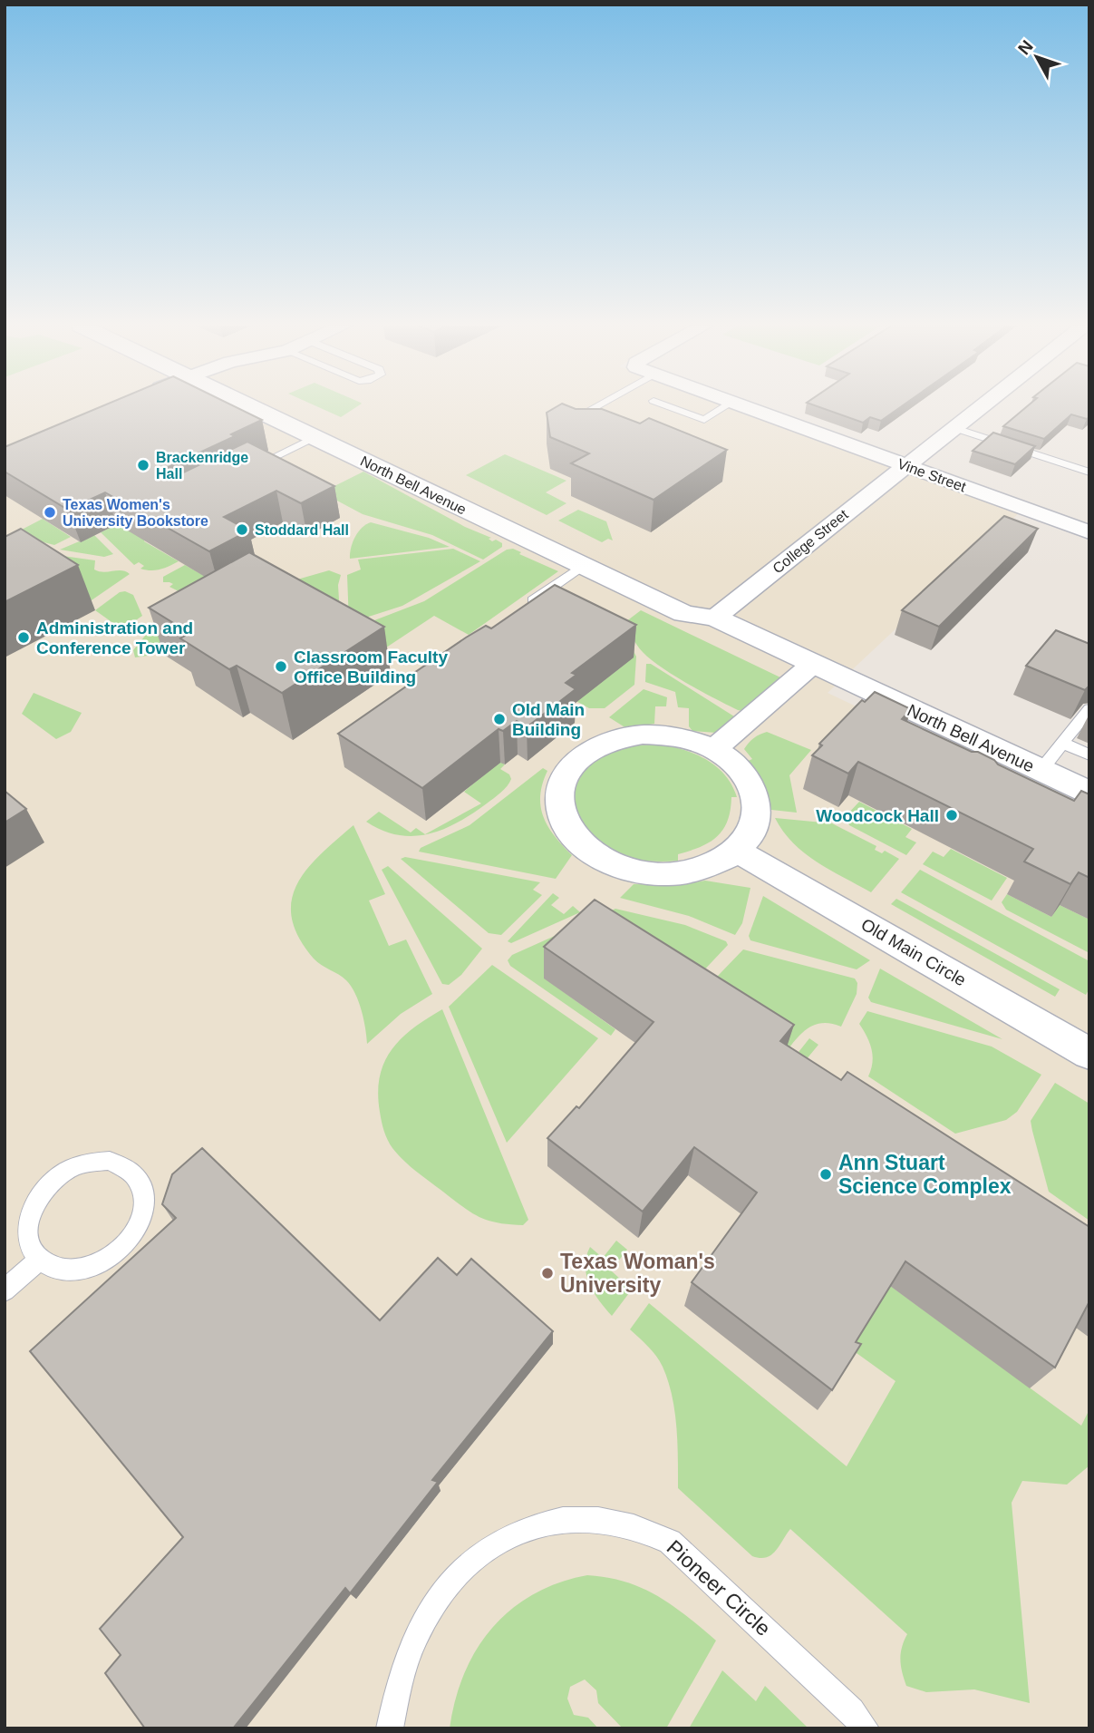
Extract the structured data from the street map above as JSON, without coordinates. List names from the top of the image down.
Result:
{
  "streets": {
    "main road": ["North Bell Avenue"],
    "street": ["Vine Street", "College Street", "Old Main Circle"],
    "lane": ["Pioneer Circle"]
  },
  "crossings": [
    ["Vine Street", "College Street"],
    ["North Bell Avenue", "College Street"]
  ],
  "places": [
    "Brackenridge Hall",
    "Texas Women's University Bookstore",
    "Stoddard Hall",
    "Administration and Conference Tower",
    "Classroom Faculty Office Building",
    "Old Main Building",
    "Woodcock Hall",
    "Ann Stuart Science Complex",
    "Texas Woman's University"
  ],
  "north": "top left"
}
